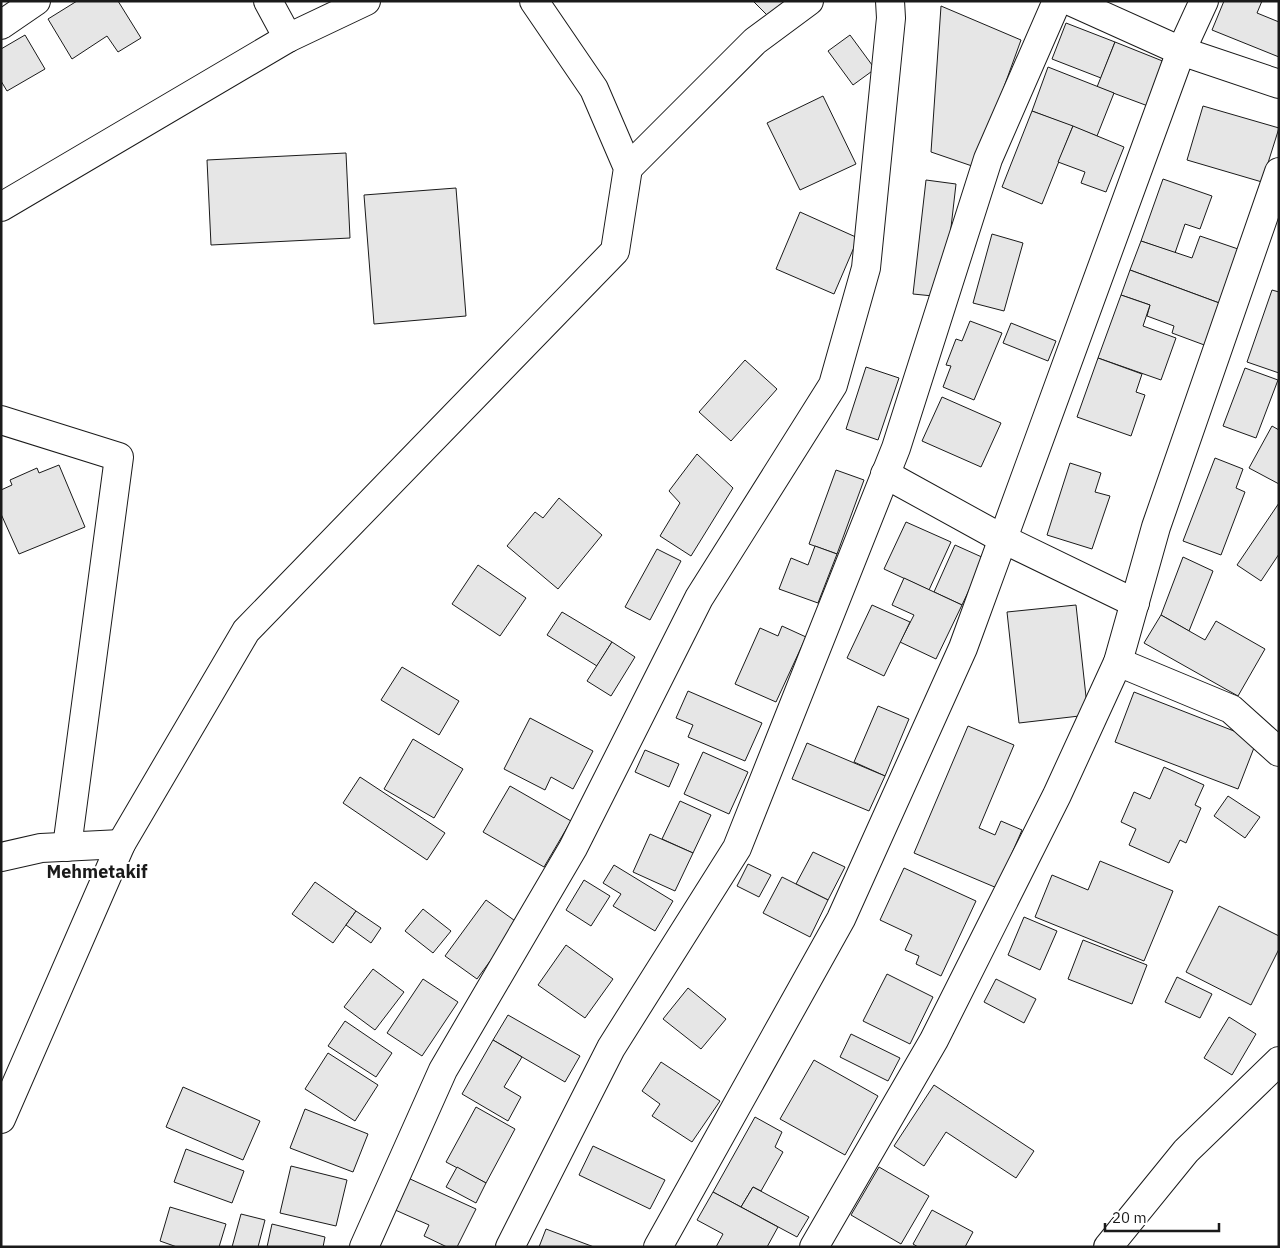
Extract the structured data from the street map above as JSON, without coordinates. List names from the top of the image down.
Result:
{
  "districts": ["Mehmetakif"],
  "scale_bar": "20 m"
}
